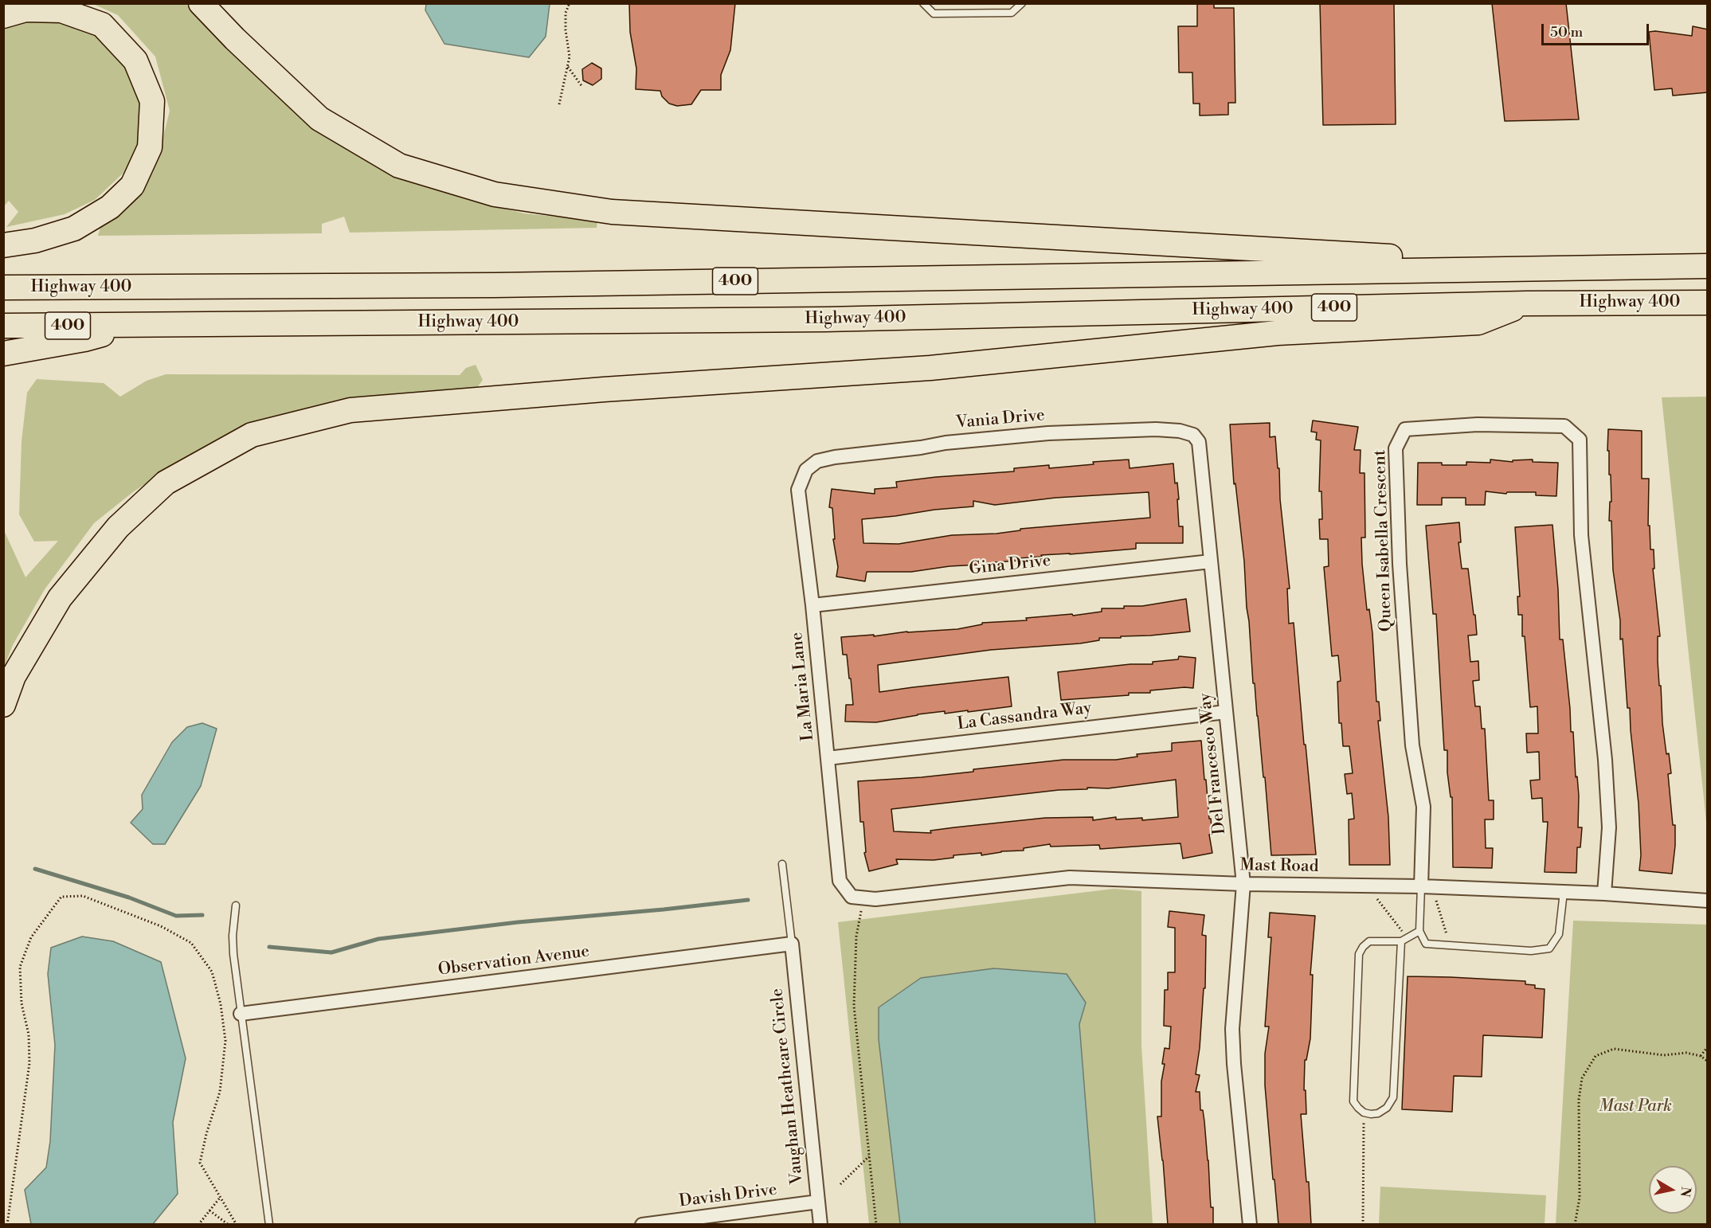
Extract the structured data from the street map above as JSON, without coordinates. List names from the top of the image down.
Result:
{
  "streets": {
    "highway": ["400", "Highway 400"],
    "street": [
      "Vania Drive",
      "Queen Isabella Crescent",
      "Gina Drive",
      "La Maria Lane",
      "La Cassandra Way",
      "Del Francesco Way",
      "Mast Road",
      "Observation Avenue",
      "Vaughan Heathcare Circle",
      "Davish Drive"
    ]
  },
  "crossings": [
    ["Vania Drive", "La Maria Lane"],
    ["Vania Drive", "Del Francesco Way"],
    ["Queen Isabella Crescent", "Mast Road"],
    ["Gina Drive", "La Maria Lane"],
    ["Gina Drive", "Del Francesco Way"],
    ["La Maria Lane", "La Cassandra Way"],
    ["La Maria Lane", "Mast Road"],
    ["La Cassandra Way", "Del Francesco Way"],
    ["Del Francesco Way", "Mast Road"],
    ["Observation Avenue", "Vaughan Heathcare Circle"],
    ["Vaughan Heathcare Circle", "Davish Drive"]
  ],
  "parks": ["Mast Park"],
  "scale_bar": "50 m",
  "north": "right"
}
